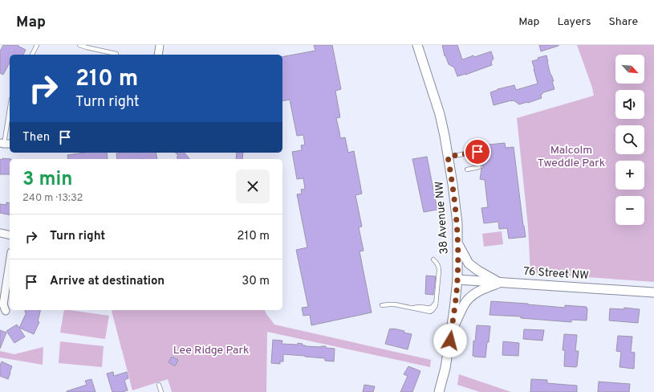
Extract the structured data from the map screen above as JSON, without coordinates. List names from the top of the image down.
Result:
{
  "streets": {
    "street": ["38 Avenue NW", "76 Street NW"]
  },
  "crossings": [
    ["38 Avenue NW", "76 Street NW"]
  ],
  "parks": ["Malcolm Tweddle Park", "Lee Ridge Park"],
  "north": "bottom right",
  "page": {
    "header": "Map",
    "nav": ["Map", "Layers", "Share"],
    "map_buttons": ["+", "−"],
    "turn": ["210 m", "Turn right"],
    "then": "Then",
    "heading": ["3 min", "240 m · 13:32"],
    "list": [
      {
        "name": "Turn right",
        "value": "210 m"
      },
      {
        "name": "Arrive at destination",
        "value": "30 m"
      }
    ]
  }
}
